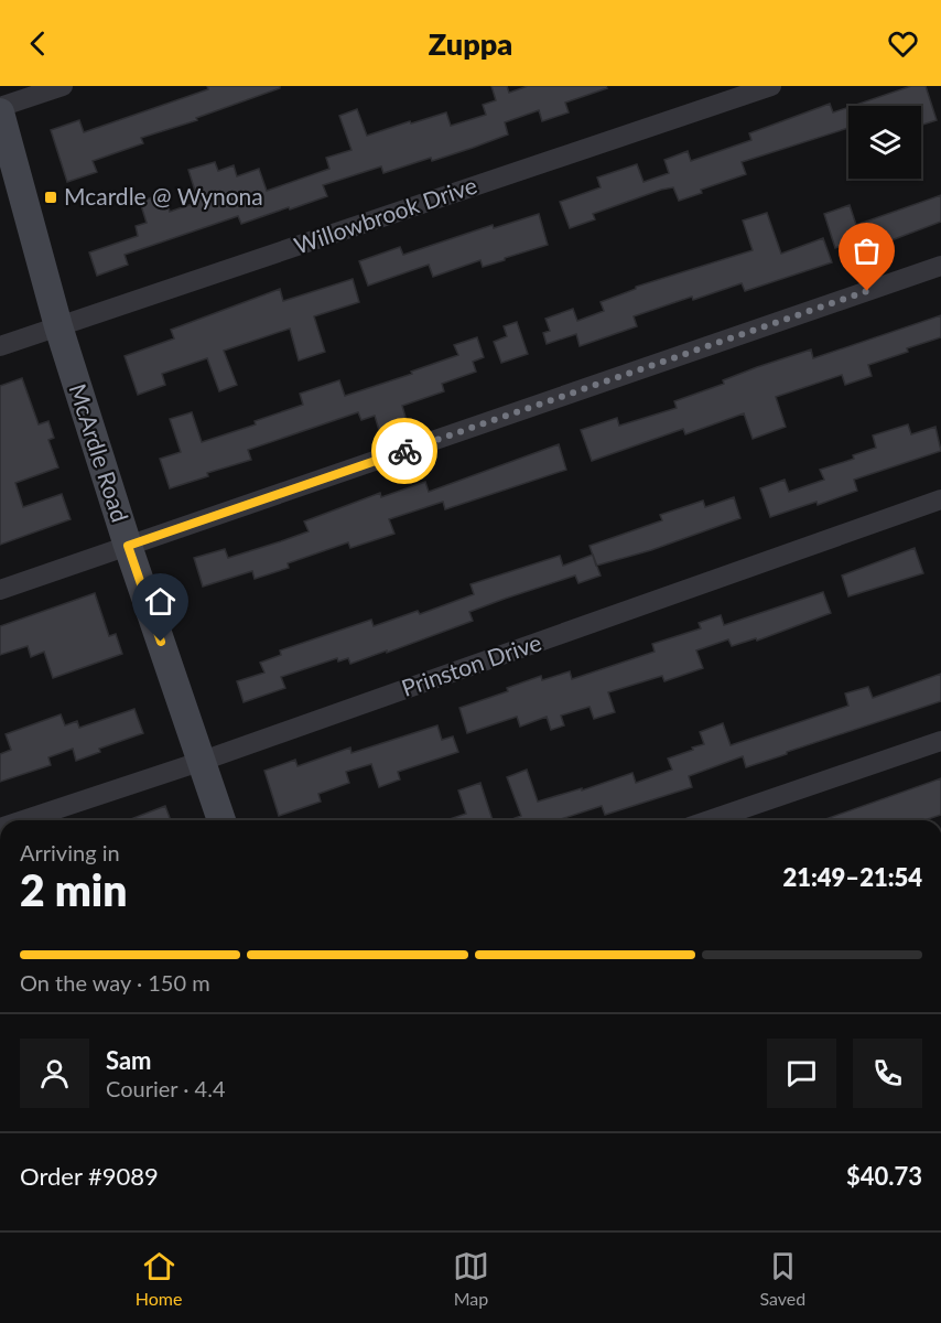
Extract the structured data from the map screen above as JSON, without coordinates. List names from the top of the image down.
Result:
{
  "streets": {
    "main road": ["McArdle Road"],
    "street": ["Willowbrook Drive", "Prinston Drive"]
  },
  "crossings": [
    ["Willowbrook Drive", "McArdle Road"],
    ["McArdle Road", "Prinston Drive"]
  ],
  "places": {
    "transit": ["Mcardle @ Wynona"]
  },
  "page": {
    "header": "Zuppa",
    "heading": ["2 min", "Arriving in", "21:49–21:54"],
    "panel": [
      "Sam",
      "Courier · 4.4",
      "Order #9089",
      "$40.73"
    ],
    "bar": "On the way · 150 m",
    "tabs": ["Home", "Map", "Saved"]
  }
}
